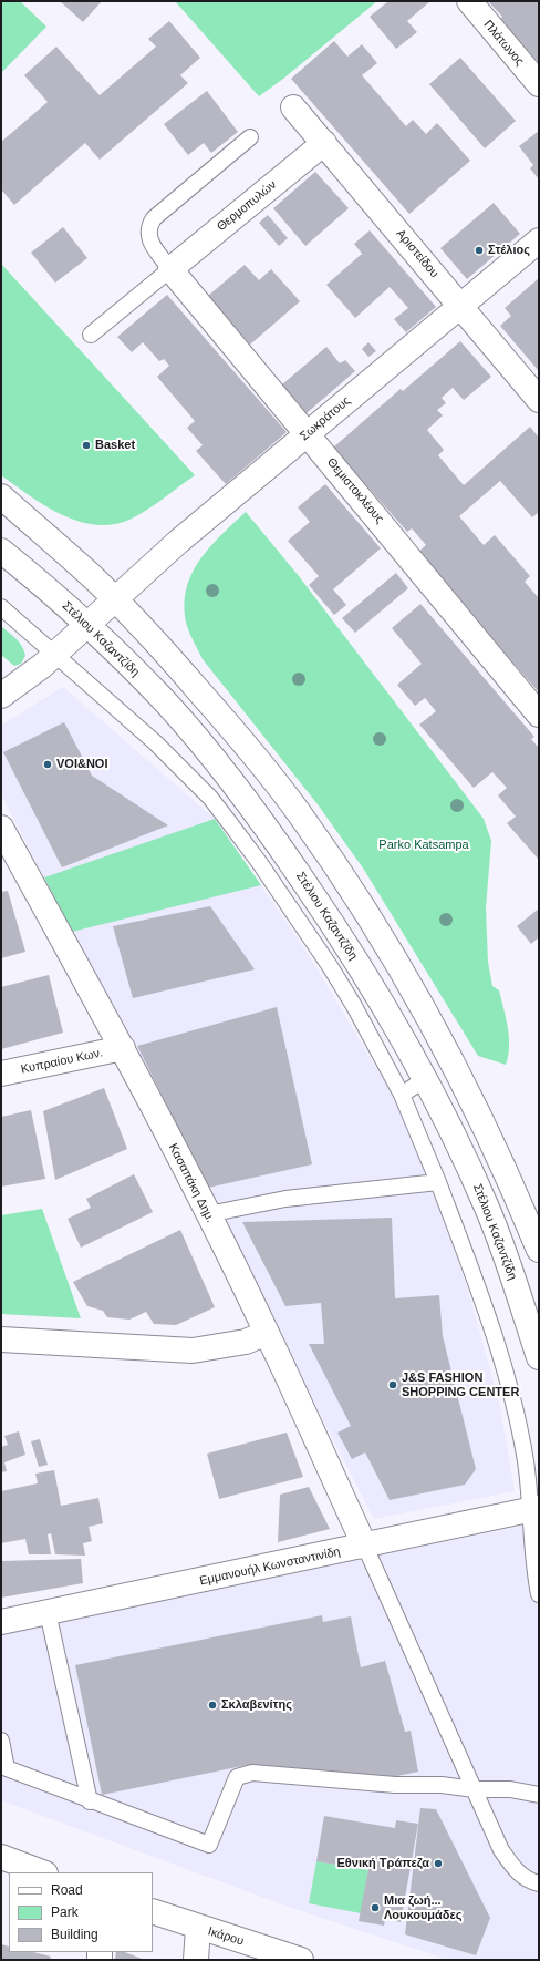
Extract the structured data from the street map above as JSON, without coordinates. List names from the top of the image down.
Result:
{
  "streets": {
    "street": [
      "Πλάτωνος",
      "Θερμοπυλών",
      "Αριστείδου",
      "Σωκράτους",
      "Θεμιστοκλέους",
      "Στέλιου Καζαντζίδη",
      "Κυπραίου Κων.",
      "Κασαπάκη Δημ.",
      "Εμμανουήλ Κωνσταντινίδη",
      "Ικάρου"
    ]
  },
  "crossings": [
    ["Θερμοπυλών", "Αριστείδου"],
    ["Θερμοπυλών", "Θεμιστοκλέους"],
    ["Αριστείδου", "Σωκράτους"],
    ["Σωκράτους", "Θεμιστοκλέους"],
    ["Σωκράτους", "Στέλιου Καζαντζίδη"],
    ["Κυπραίου Κων.", "Κασαπάκη Δημ."],
    ["Κασαπάκη Δημ.", "Εμμανουήλ Κωνσταντινίδη"]
  ],
  "parks": ["Parko Katsampa"],
  "places": [
    "Στέλιος",
    "Basket",
    "VOI&NOI",
    "J&S FASHION SHOPPING CENTER",
    "Σκλαβενίτης",
    "Εθνική Τράπεζα",
    "Μια ζωή... Λουκουμάδες"
  ],
  "legend": ["Road", "Park", "Building"]
}
